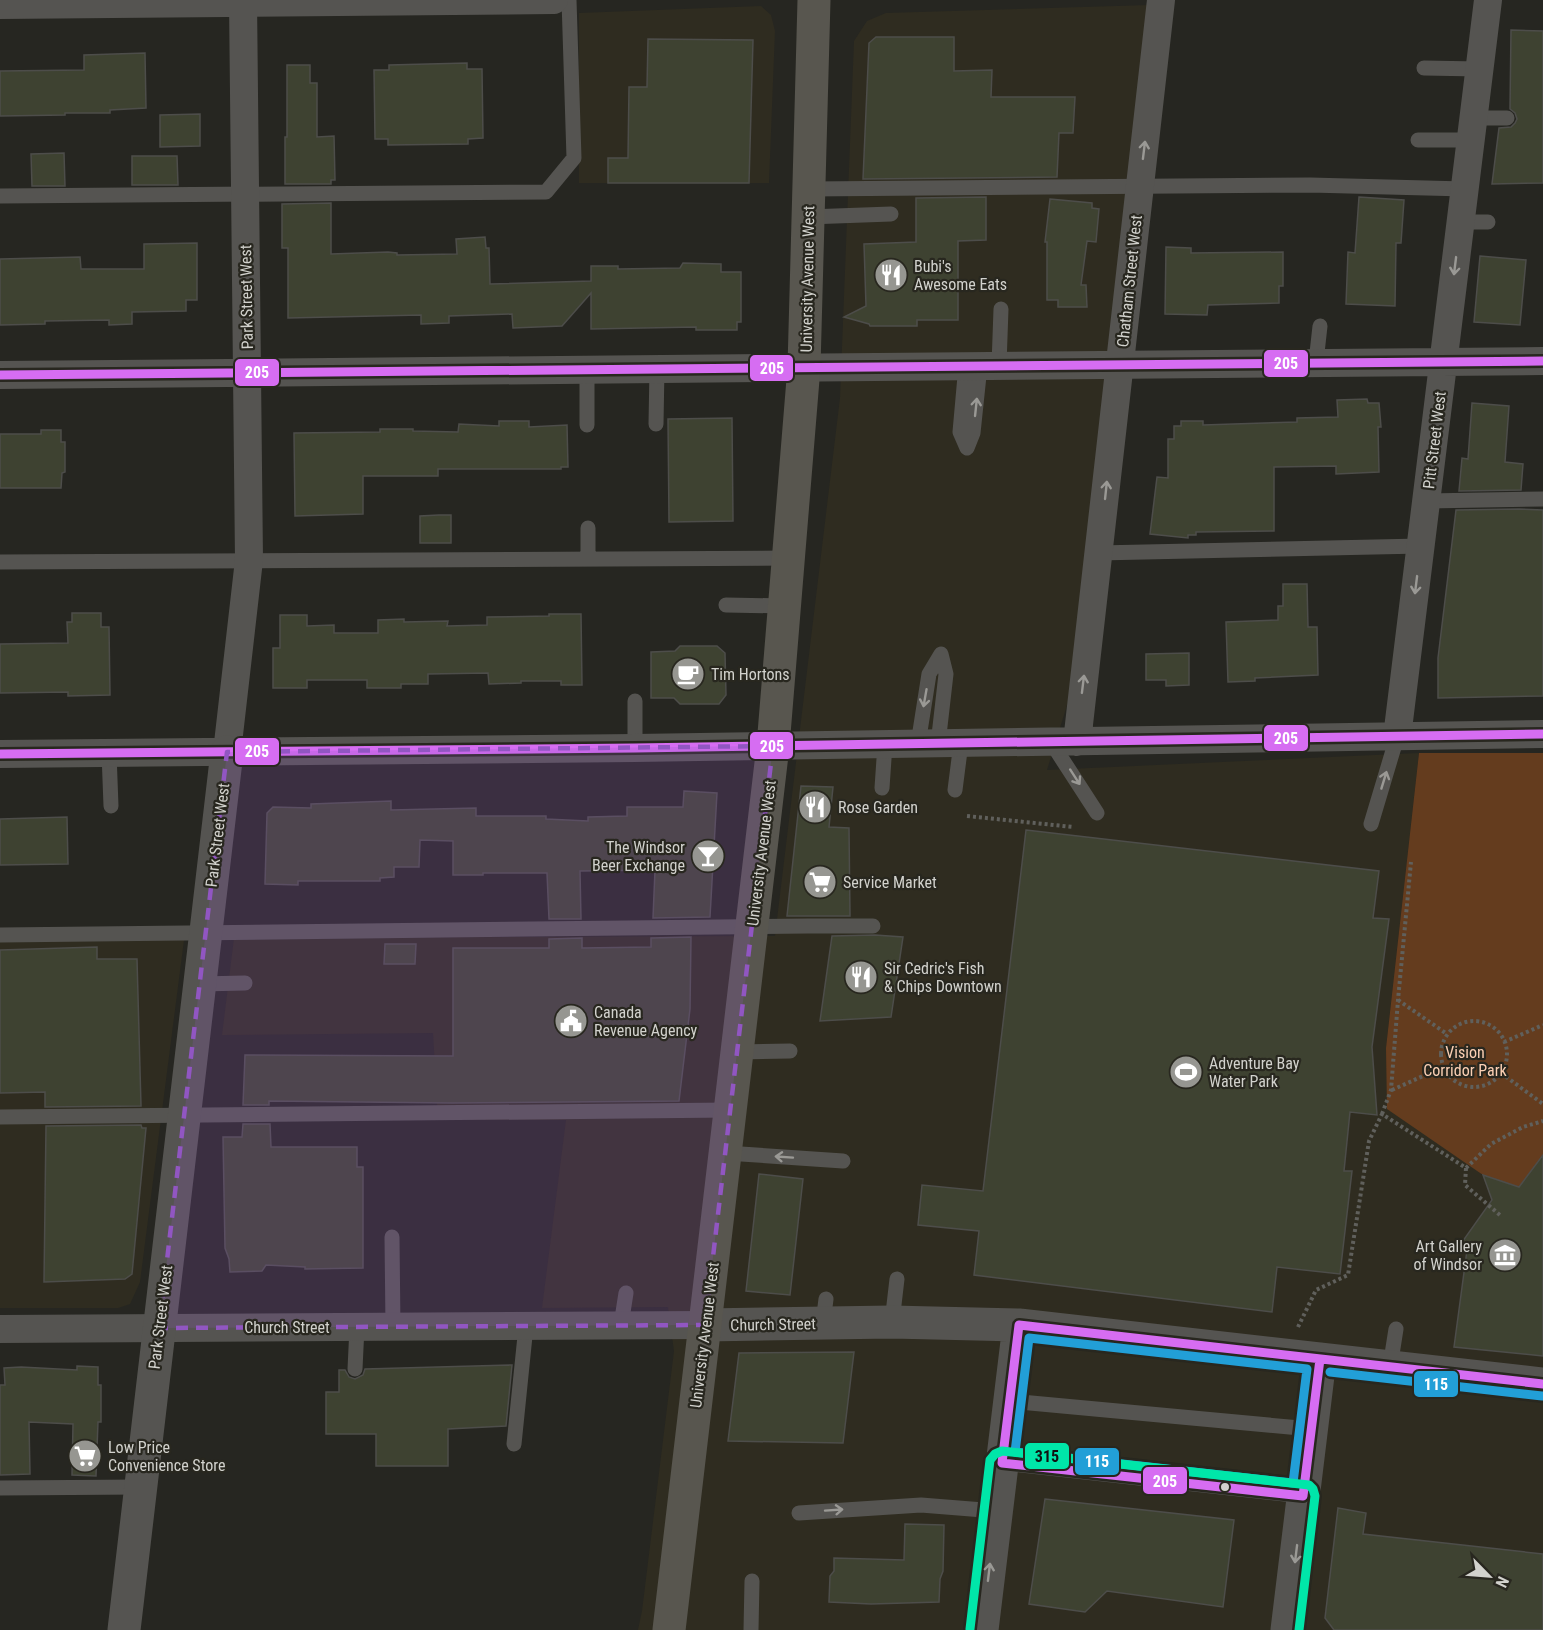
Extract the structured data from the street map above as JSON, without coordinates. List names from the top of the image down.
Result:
{
  "streets": {
    "main road": ["University Avenue West"],
    "street": [
      "Chatham Street West",
      "Park Street West",
      "Pitt Street West",
      "Church Street"
    ]
  },
  "crossings": [
    ["University Avenue West", "Church Street"],
    ["Park Street West", "Church Street"]
  ],
  "one_way": ["Chatham Street West", "Pitt Street West"],
  "parks": ["Vision Corridor Park"],
  "places": {
    "restaurant": ["Bubi's Awesome Eats", "Rose Garden", "Sir Cedric's Fish & Chips Downtown"],
    "cafe": ["Tim Hortons"],
    "bar": ["The Windsor Beer Exchange"],
    "supermarket": ["Service Market", "Low Price Convenience Store"],
    "public building": ["Canada Revenue Agency"],
    "sports": ["Adventure Bay Water Park"],
    "museum": ["Art Gallery of Windsor"]
  },
  "lines": ["transit line 205", "transit line 115", "transit line 315"],
  "north": "bottom right"
}
